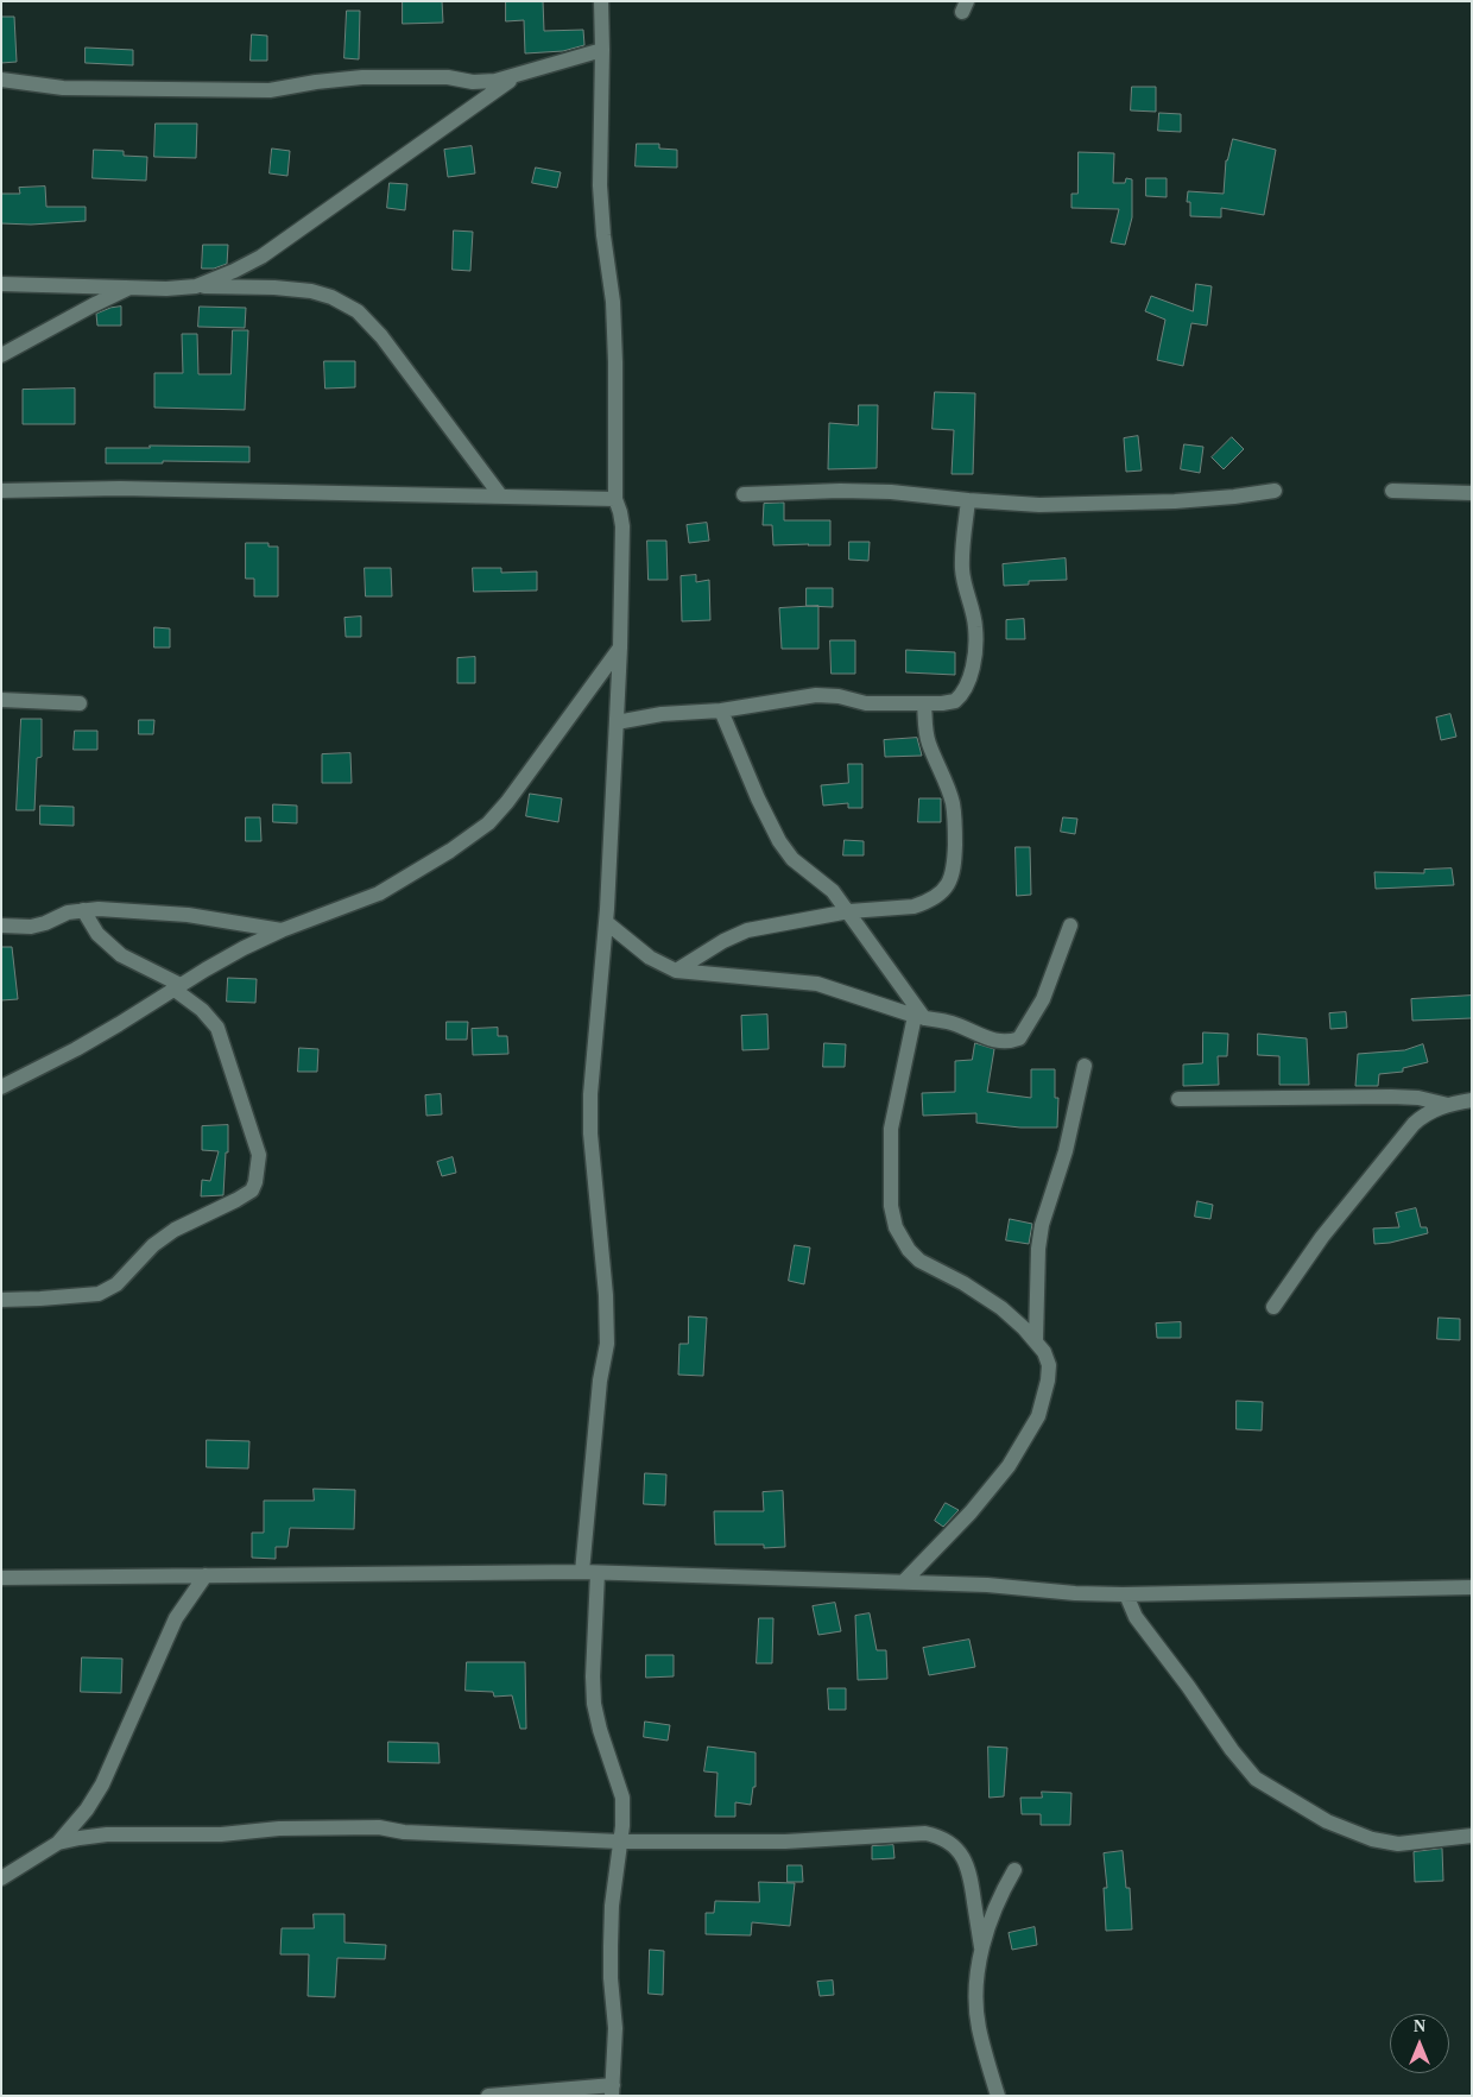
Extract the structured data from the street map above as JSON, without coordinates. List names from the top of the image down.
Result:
{
  "north": "top"
}
